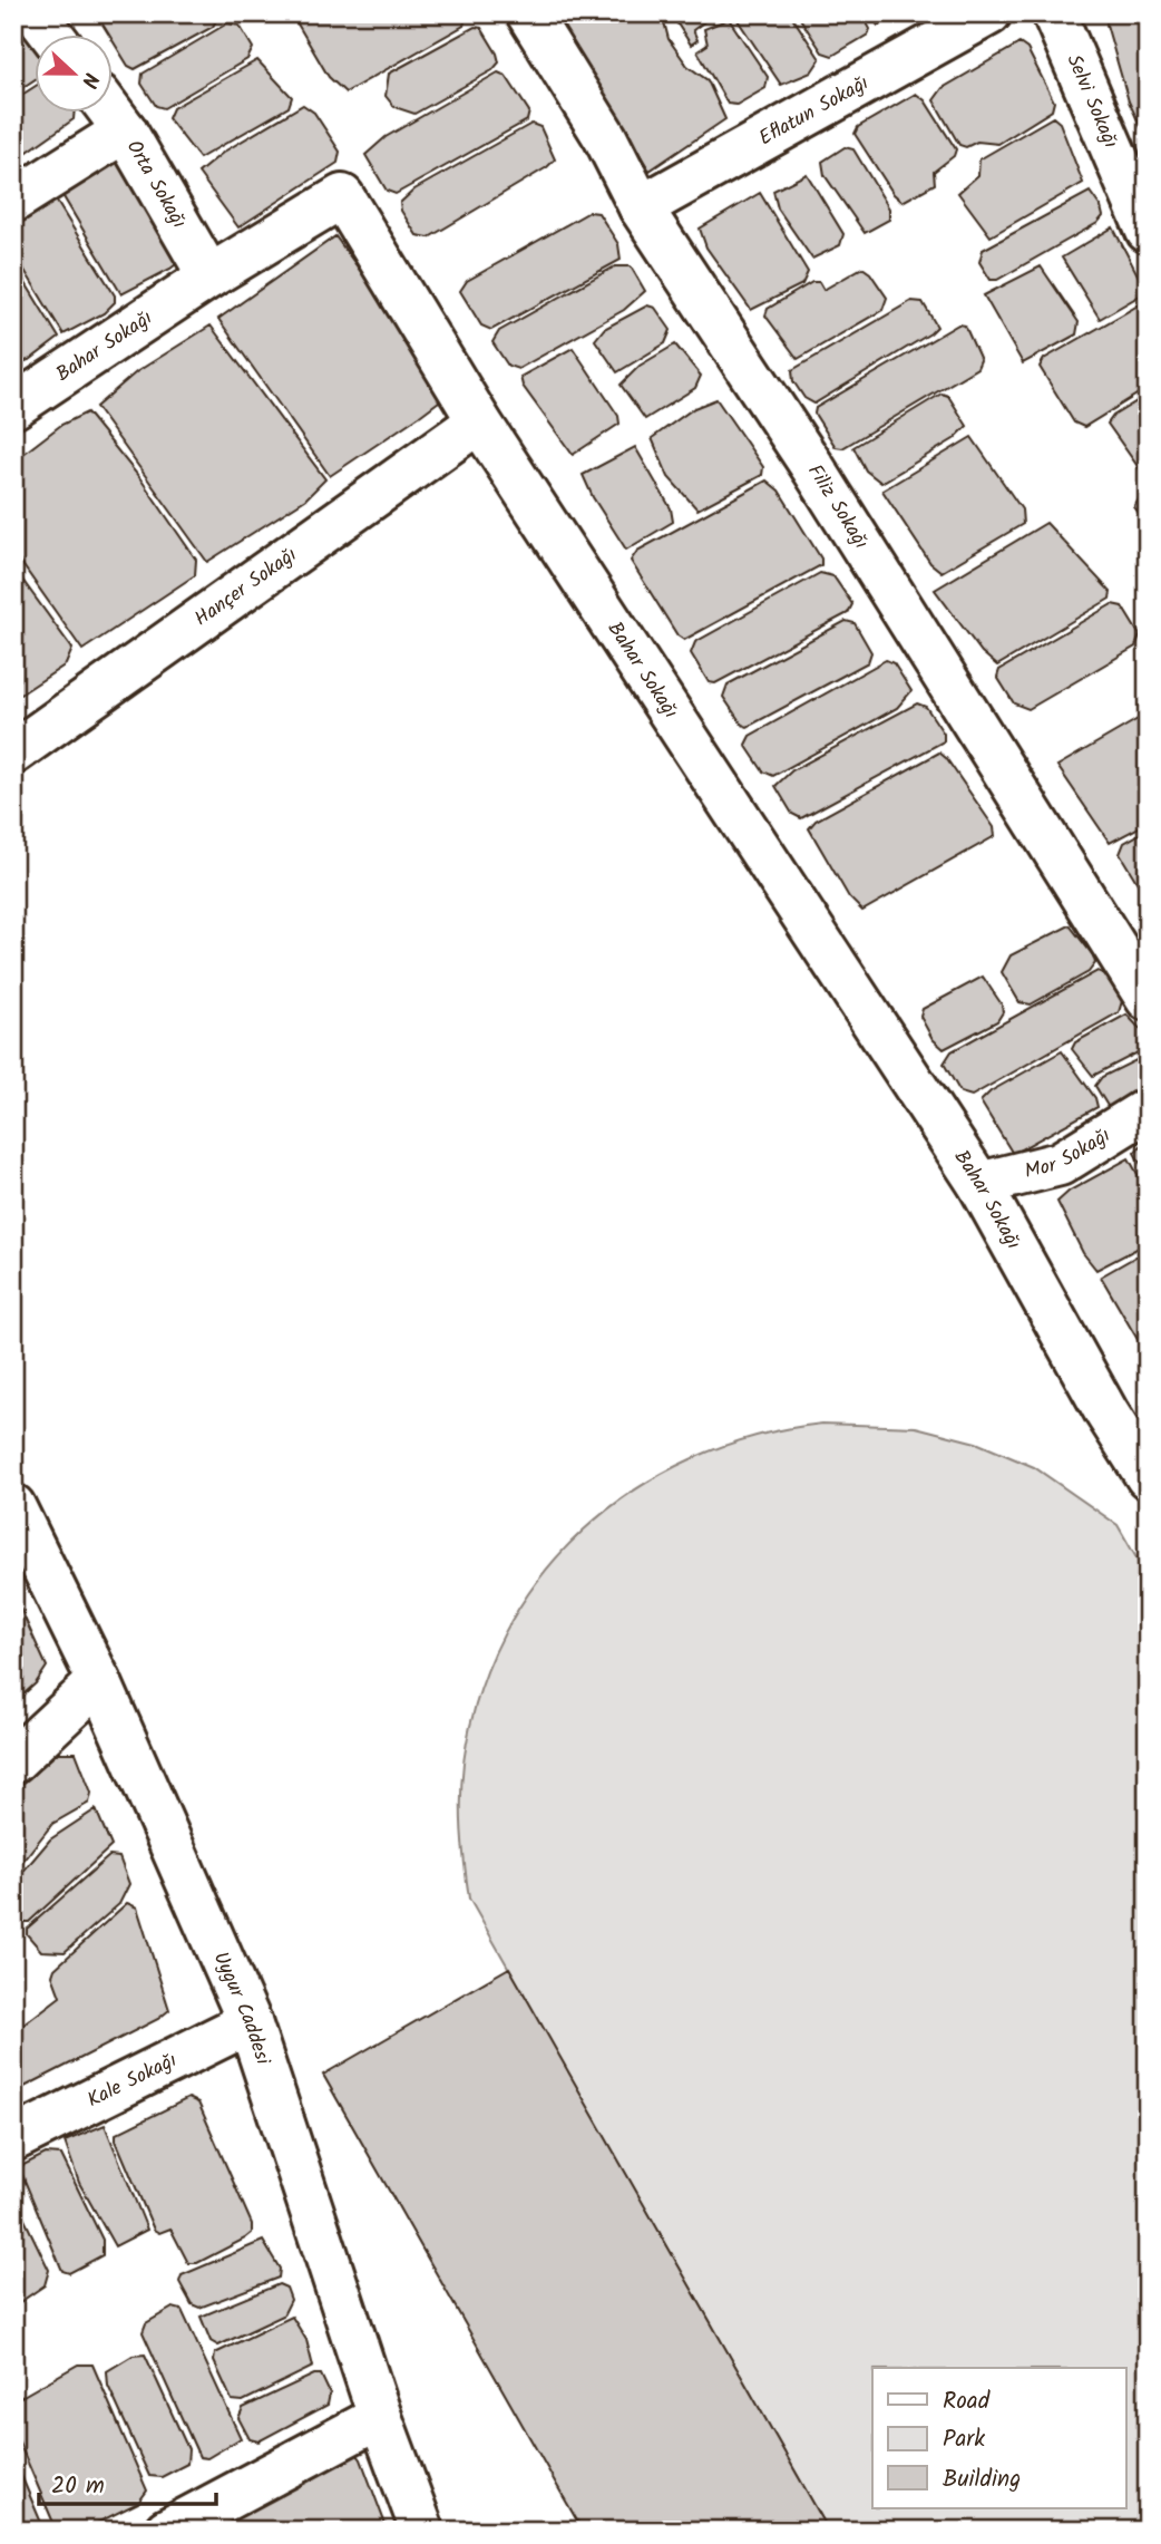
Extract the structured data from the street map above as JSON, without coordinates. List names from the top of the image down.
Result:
{
  "streets": {
    "street": [
      "Selvi Sokağı",
      "Eflatun Sokağı",
      "Orta Sokağı",
      "Bahar Sokağı",
      "Filiz Sokağı",
      "Hançer Sokağı",
      "Mor Sokağı",
      "Uygur Caddesi",
      "Kale Sokağı"
    ]
  },
  "crossings": [
    ["Eflatun Sokağı", "Filiz Sokağı"],
    ["Orta Sokağı", "Bahar Sokağı"],
    ["Bahar Sokağı", "Hançer Sokağı"],
    ["Bahar Sokağı", "Mor Sokağı"],
    ["Uygur Caddesi", "Kale Sokağı"]
  ],
  "legend": ["Road", "Park", "Building"],
  "scale_bar": "20 m",
  "north": "right"
}
